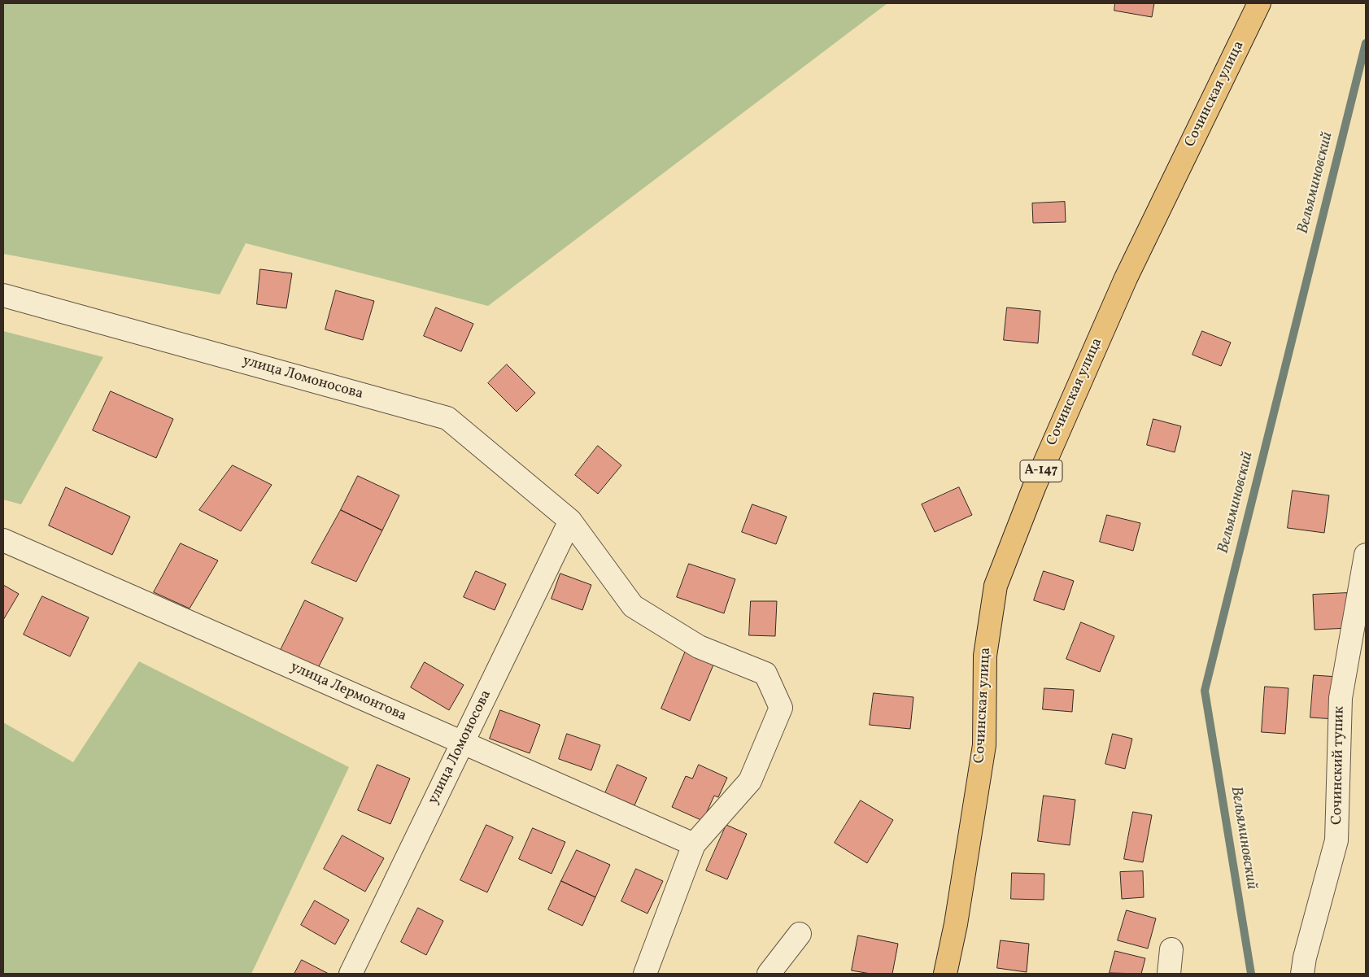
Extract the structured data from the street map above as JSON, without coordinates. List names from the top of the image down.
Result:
{
  "streets": {
    "highway": ["Сочинская улица", "А-147"],
    "street": ["улица Ломоносова", "улица Лермонтова", "Сочинский тупик"]
  },
  "crossings": [
    ["улица Ломоносова", "улица Лермонтова"]
  ],
  "water": ["Вельяминовский"]
}
